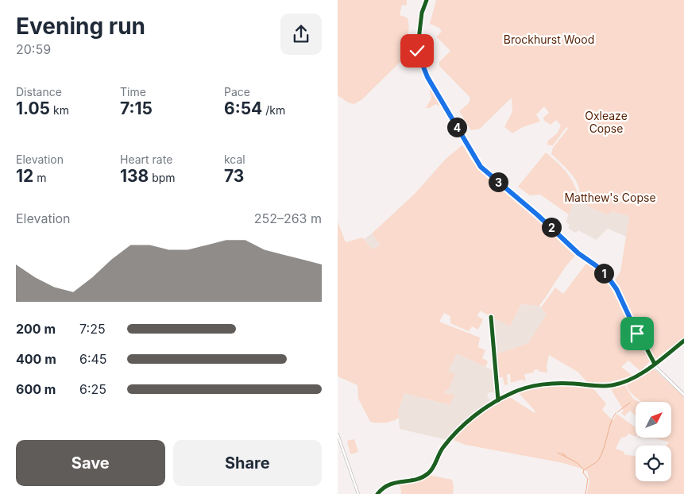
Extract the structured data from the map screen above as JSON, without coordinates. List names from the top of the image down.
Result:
{
  "parks": ["Brockhurst Wood", "Oxleaze Copse", "Matthew's Copse"],
  "north": "top right",
  "page": {
    "heading": ["Evening run", "20:59"],
    "stats": [
      ["Distance", "1.05 km"],
      ["Time", "7:15"],
      ["Pace", "6:54 /km"],
      ["Elevation", "12 m"],
      ["Heart rate", "138 bpm"],
      ["kcal", "73"]
    ],
    "pins": [
      "4",
      "3",
      "2",
      "1"
    ],
    "chart": ["Elevation", "252–263 m"],
    "list": [
      {
        "name": "200 m",
        "note": "7:25"
      },
      {
        "name": "400 m",
        "note": "6:45"
      },
      {
        "name": "600 m",
        "note": "6:25"
      }
    ],
    "buttons": ["Save", "Share"]
  }
}
